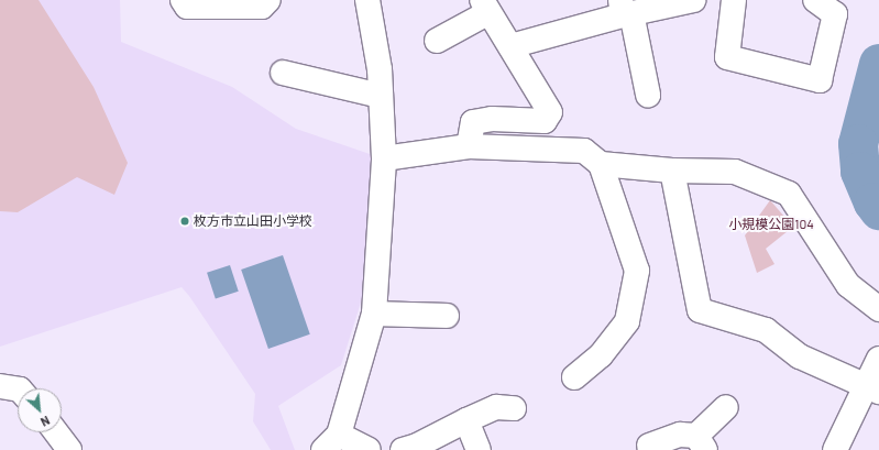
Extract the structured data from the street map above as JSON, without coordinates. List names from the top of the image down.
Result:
{
  "parks": ["小規模公園104"],
  "places": ["枚方市立山田小学校"],
  "north": "bottom right"
}
